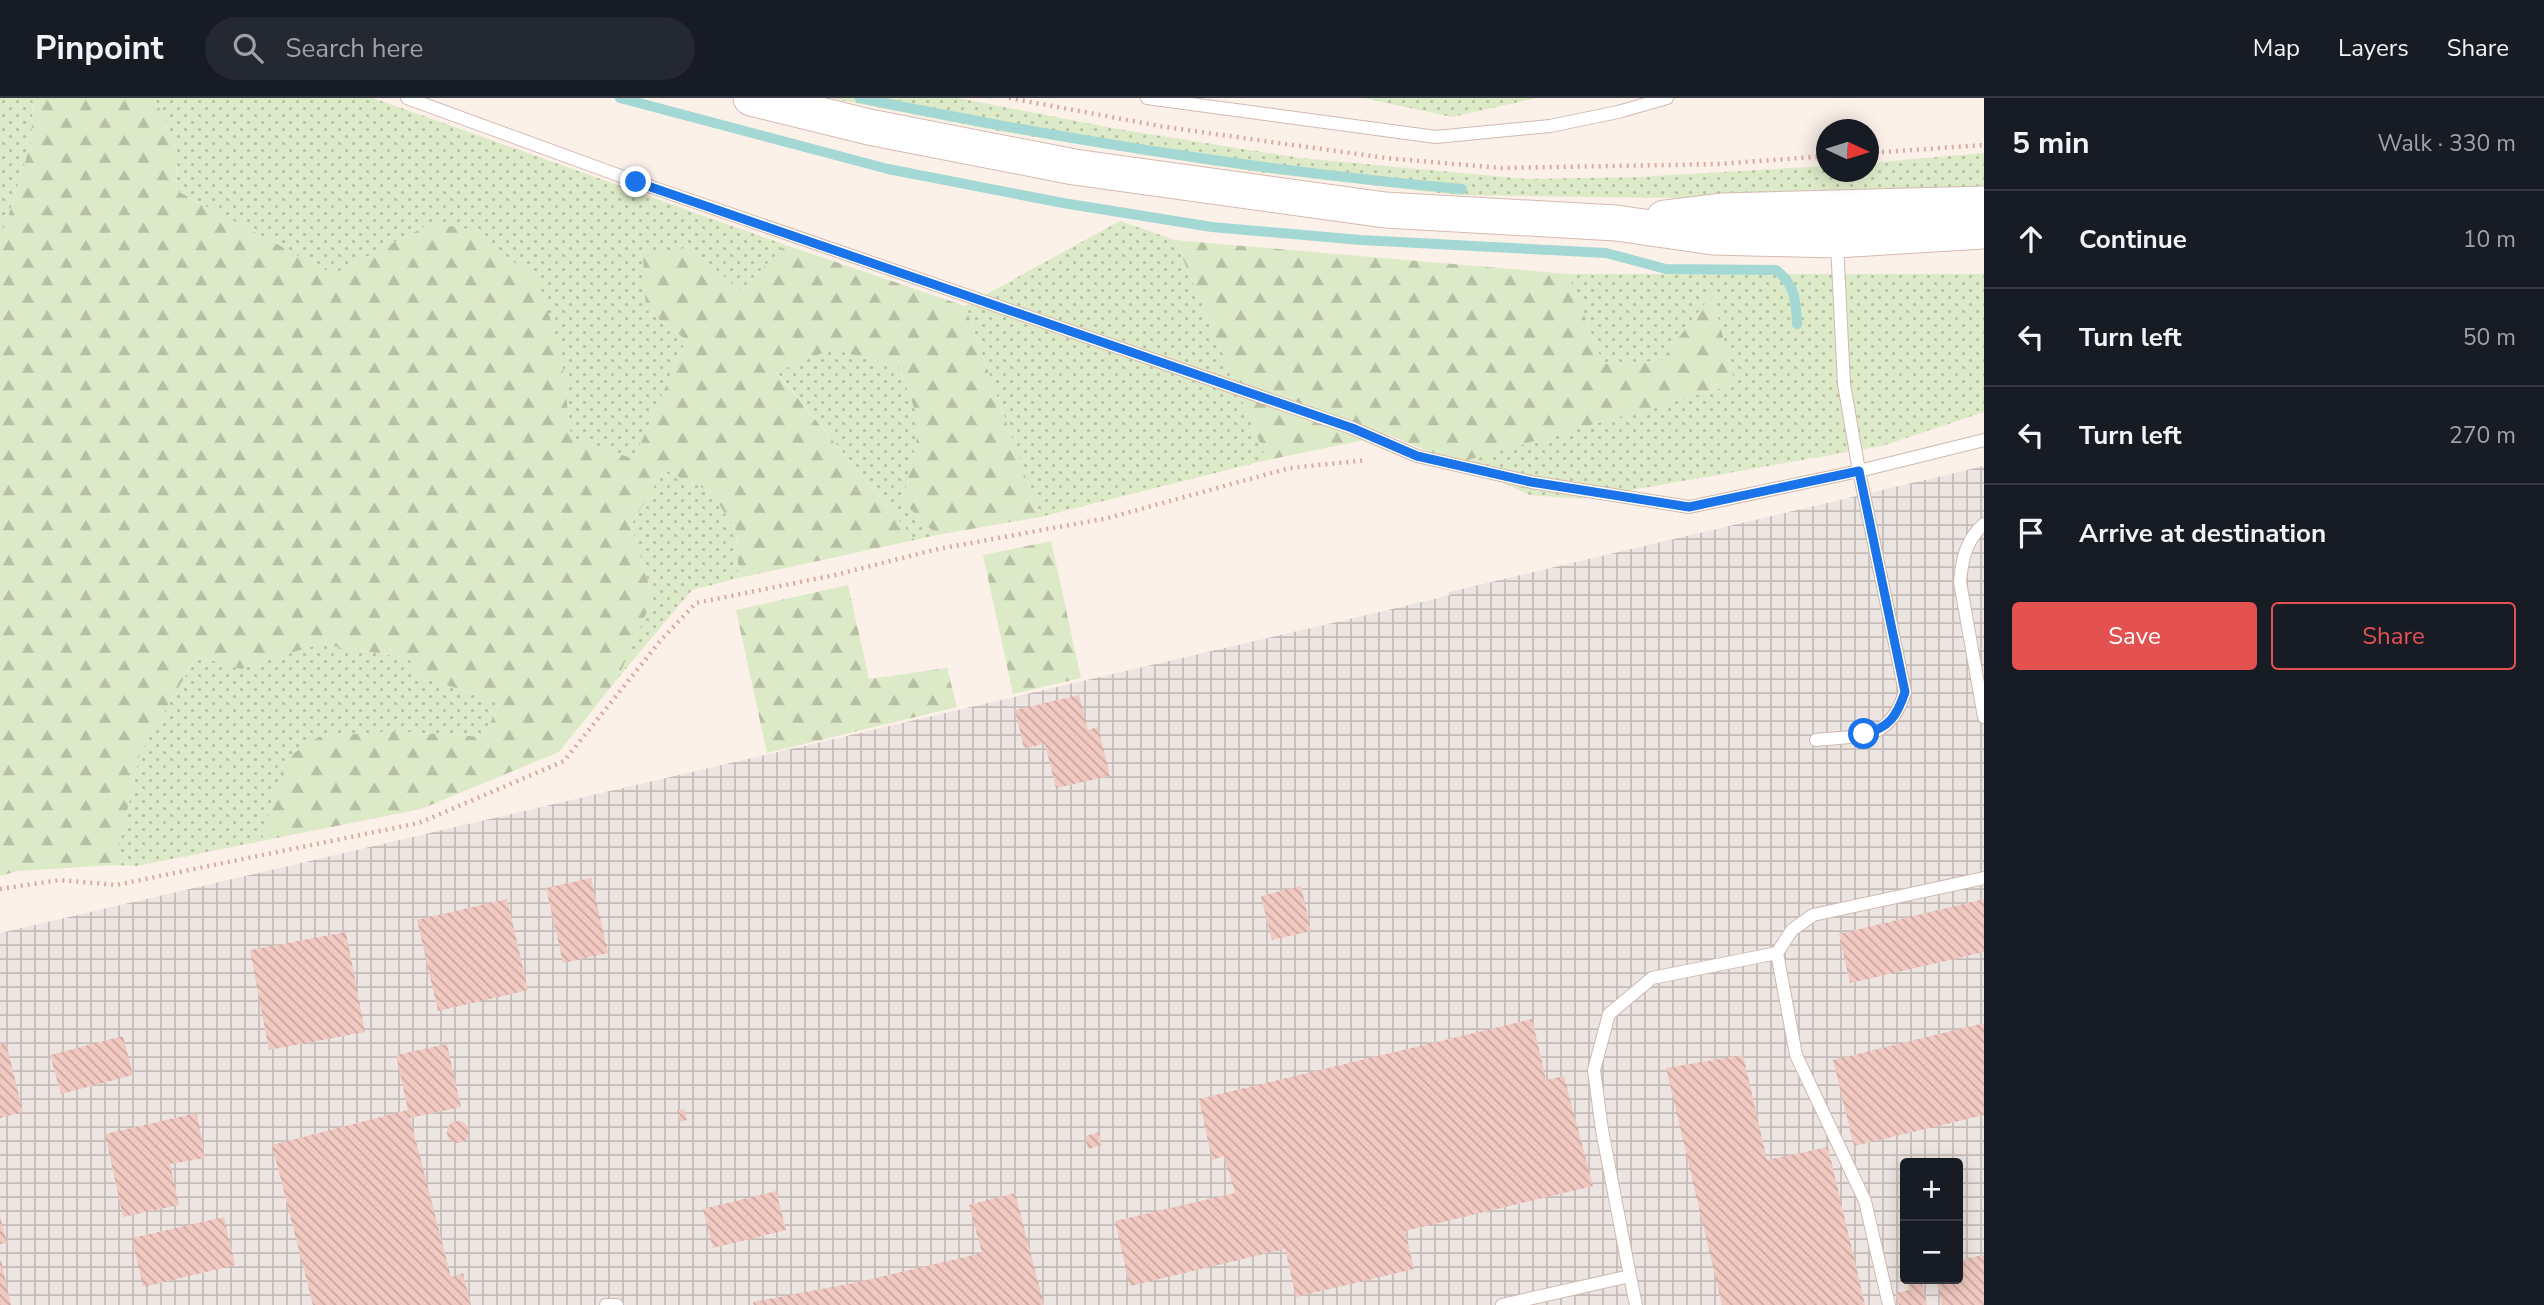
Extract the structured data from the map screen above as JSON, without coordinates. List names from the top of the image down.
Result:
{
  "north": "right",
  "page": {
    "header": "Pinpoint",
    "search": "Search here",
    "nav": ["Map", "Layers", "Share"],
    "heading": ["5 min", "Walk · 330 m"],
    "list": [
      ["Continue", "10 m"],
      ["Turn left", "50 m"],
      ["Turn left", "270 m"],
      "Arrive at destination"
    ],
    "buttons": ["Save", "Share"],
    "map_buttons": ["+", "−"]
  }
}
